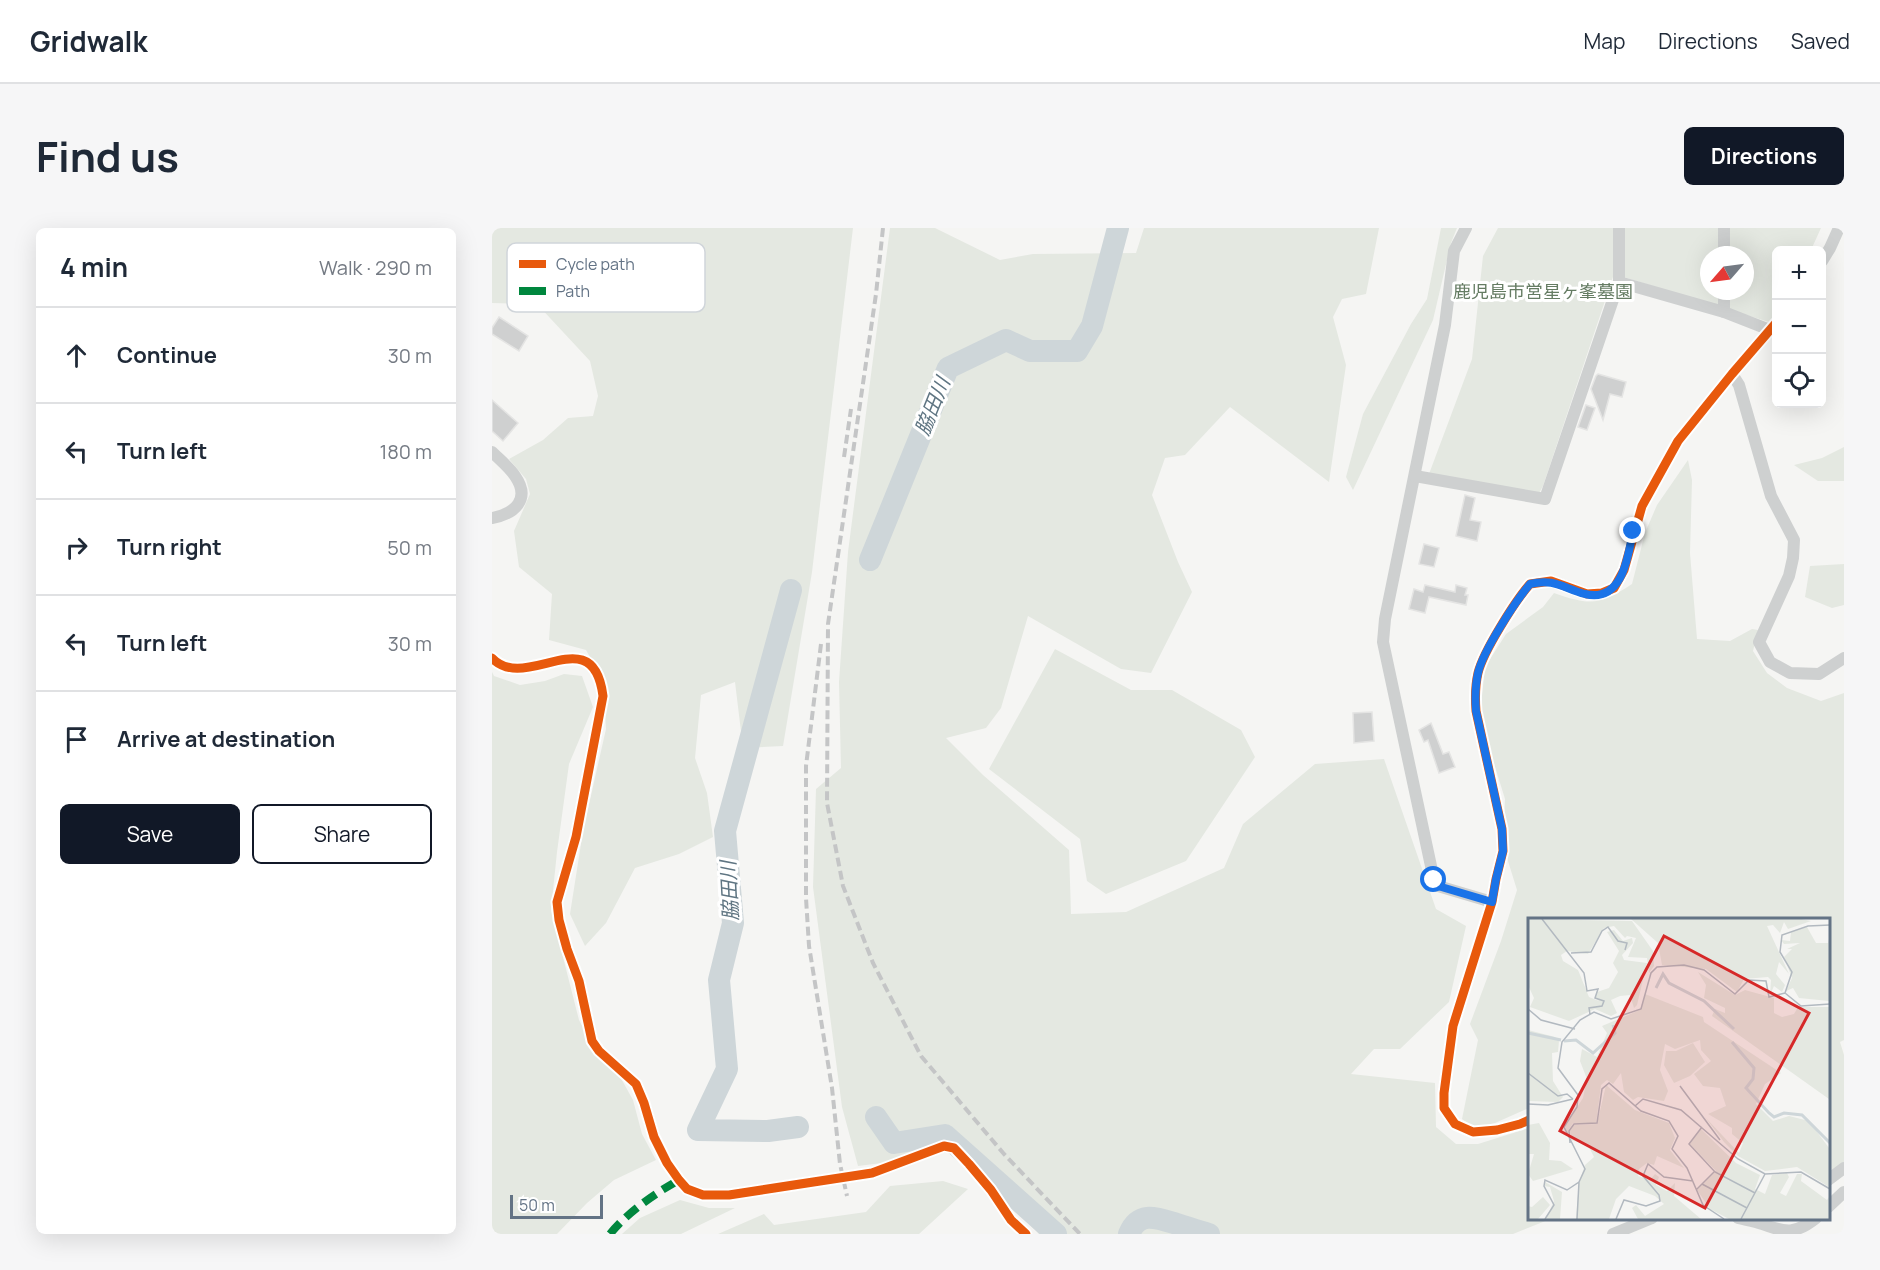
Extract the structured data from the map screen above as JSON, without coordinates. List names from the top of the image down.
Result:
{
  "water": ["脇田川"],
  "parks": ["鹿児島市営星ヶ峯墓園"],
  "legend": ["Cycle path", "Path"],
  "scale_bar": "50 m",
  "north": "bottom left",
  "page": {
    "header": "Gridwalk",
    "nav": ["Map", "Directions", "Saved"],
    "title": "Find us",
    "buttons": [
      "Directions",
      ["Save", "Share"]
    ],
    "heading": ["4 min", "Walk · 290 m"],
    "map_buttons": ["+", "−"],
    "list": [
      ["Continue", "30 m"],
      ["Turn left", "180 m"],
      ["Turn right", "50 m"],
      ["Turn left", "30 m"],
      "Arrive at destination"
    ],
    "scale": "50 m"
  }
}
